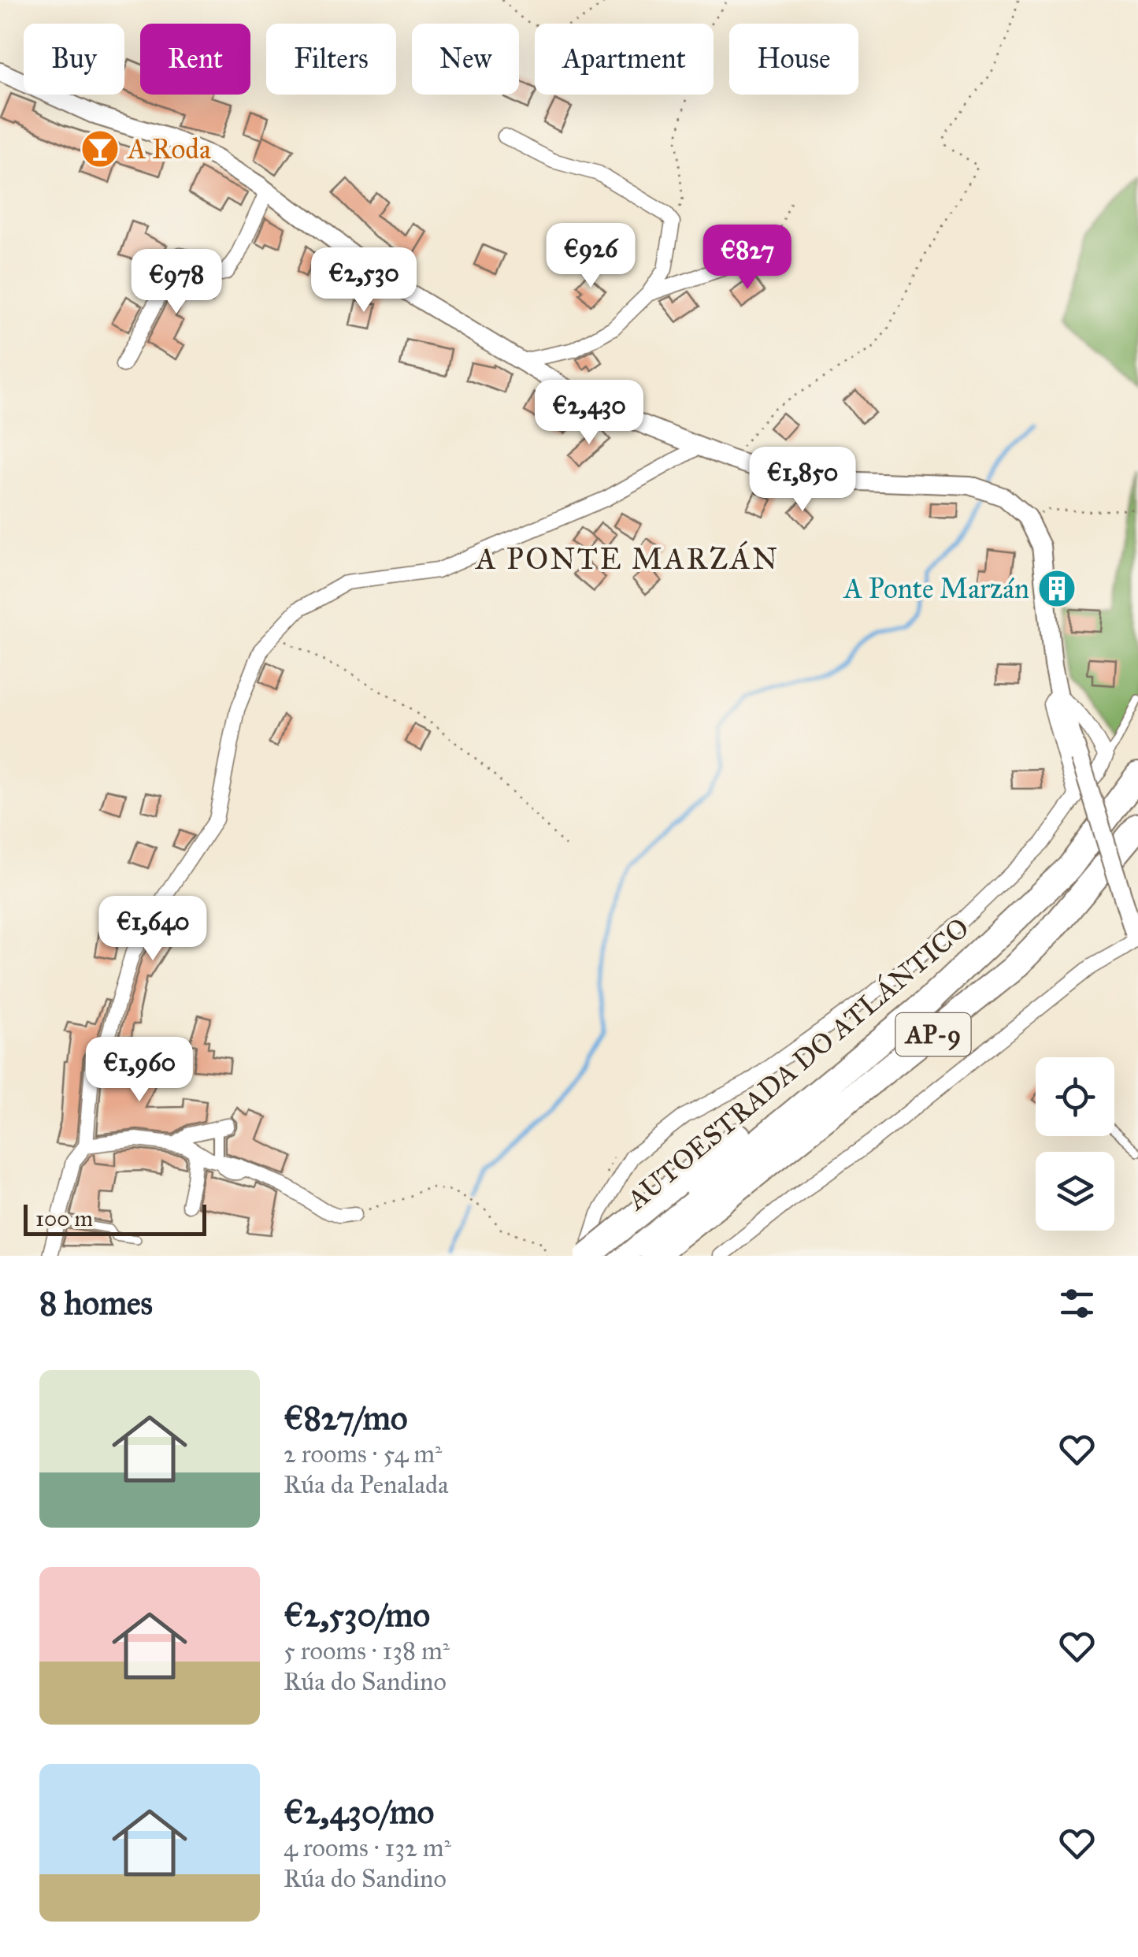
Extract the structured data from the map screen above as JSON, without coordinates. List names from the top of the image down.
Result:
{
  "streets": {
    "highway": ["AP-9", "AUTOESTRADA DO ATLÁNTICO"]
  },
  "districts": ["A PONTE MARZÁN"],
  "places": {
    "bar": ["A Roda"],
    "building": ["A Ponte Marzán"]
  },
  "scale_bar": "100 m",
  "page": {
    "chip": [
      "Buy",
      "Rent",
      "Filters",
      "New",
      "Apartment",
      "House"
    ],
    "price": [
      "€926",
      "€827",
      "€2,530",
      "€978",
      "€2,430",
      "€1,850",
      "€1,640",
      "€1,960"
    ],
    "scale": "100 m",
    "heading": "8 homes",
    "list": [
      {
        "name": "€827/mo",
        "note": "2 rooms · 54 m² · Rúa da Penalada"
      },
      {
        "name": "€2,530/mo",
        "note": "5 rooms · 138 m² · Rúa do Sandino"
      },
      {
        "name": "€2,430/mo",
        "note": "4 rooms · 132 m² · Rúa do Sandino"
      }
    ]
  }
}
